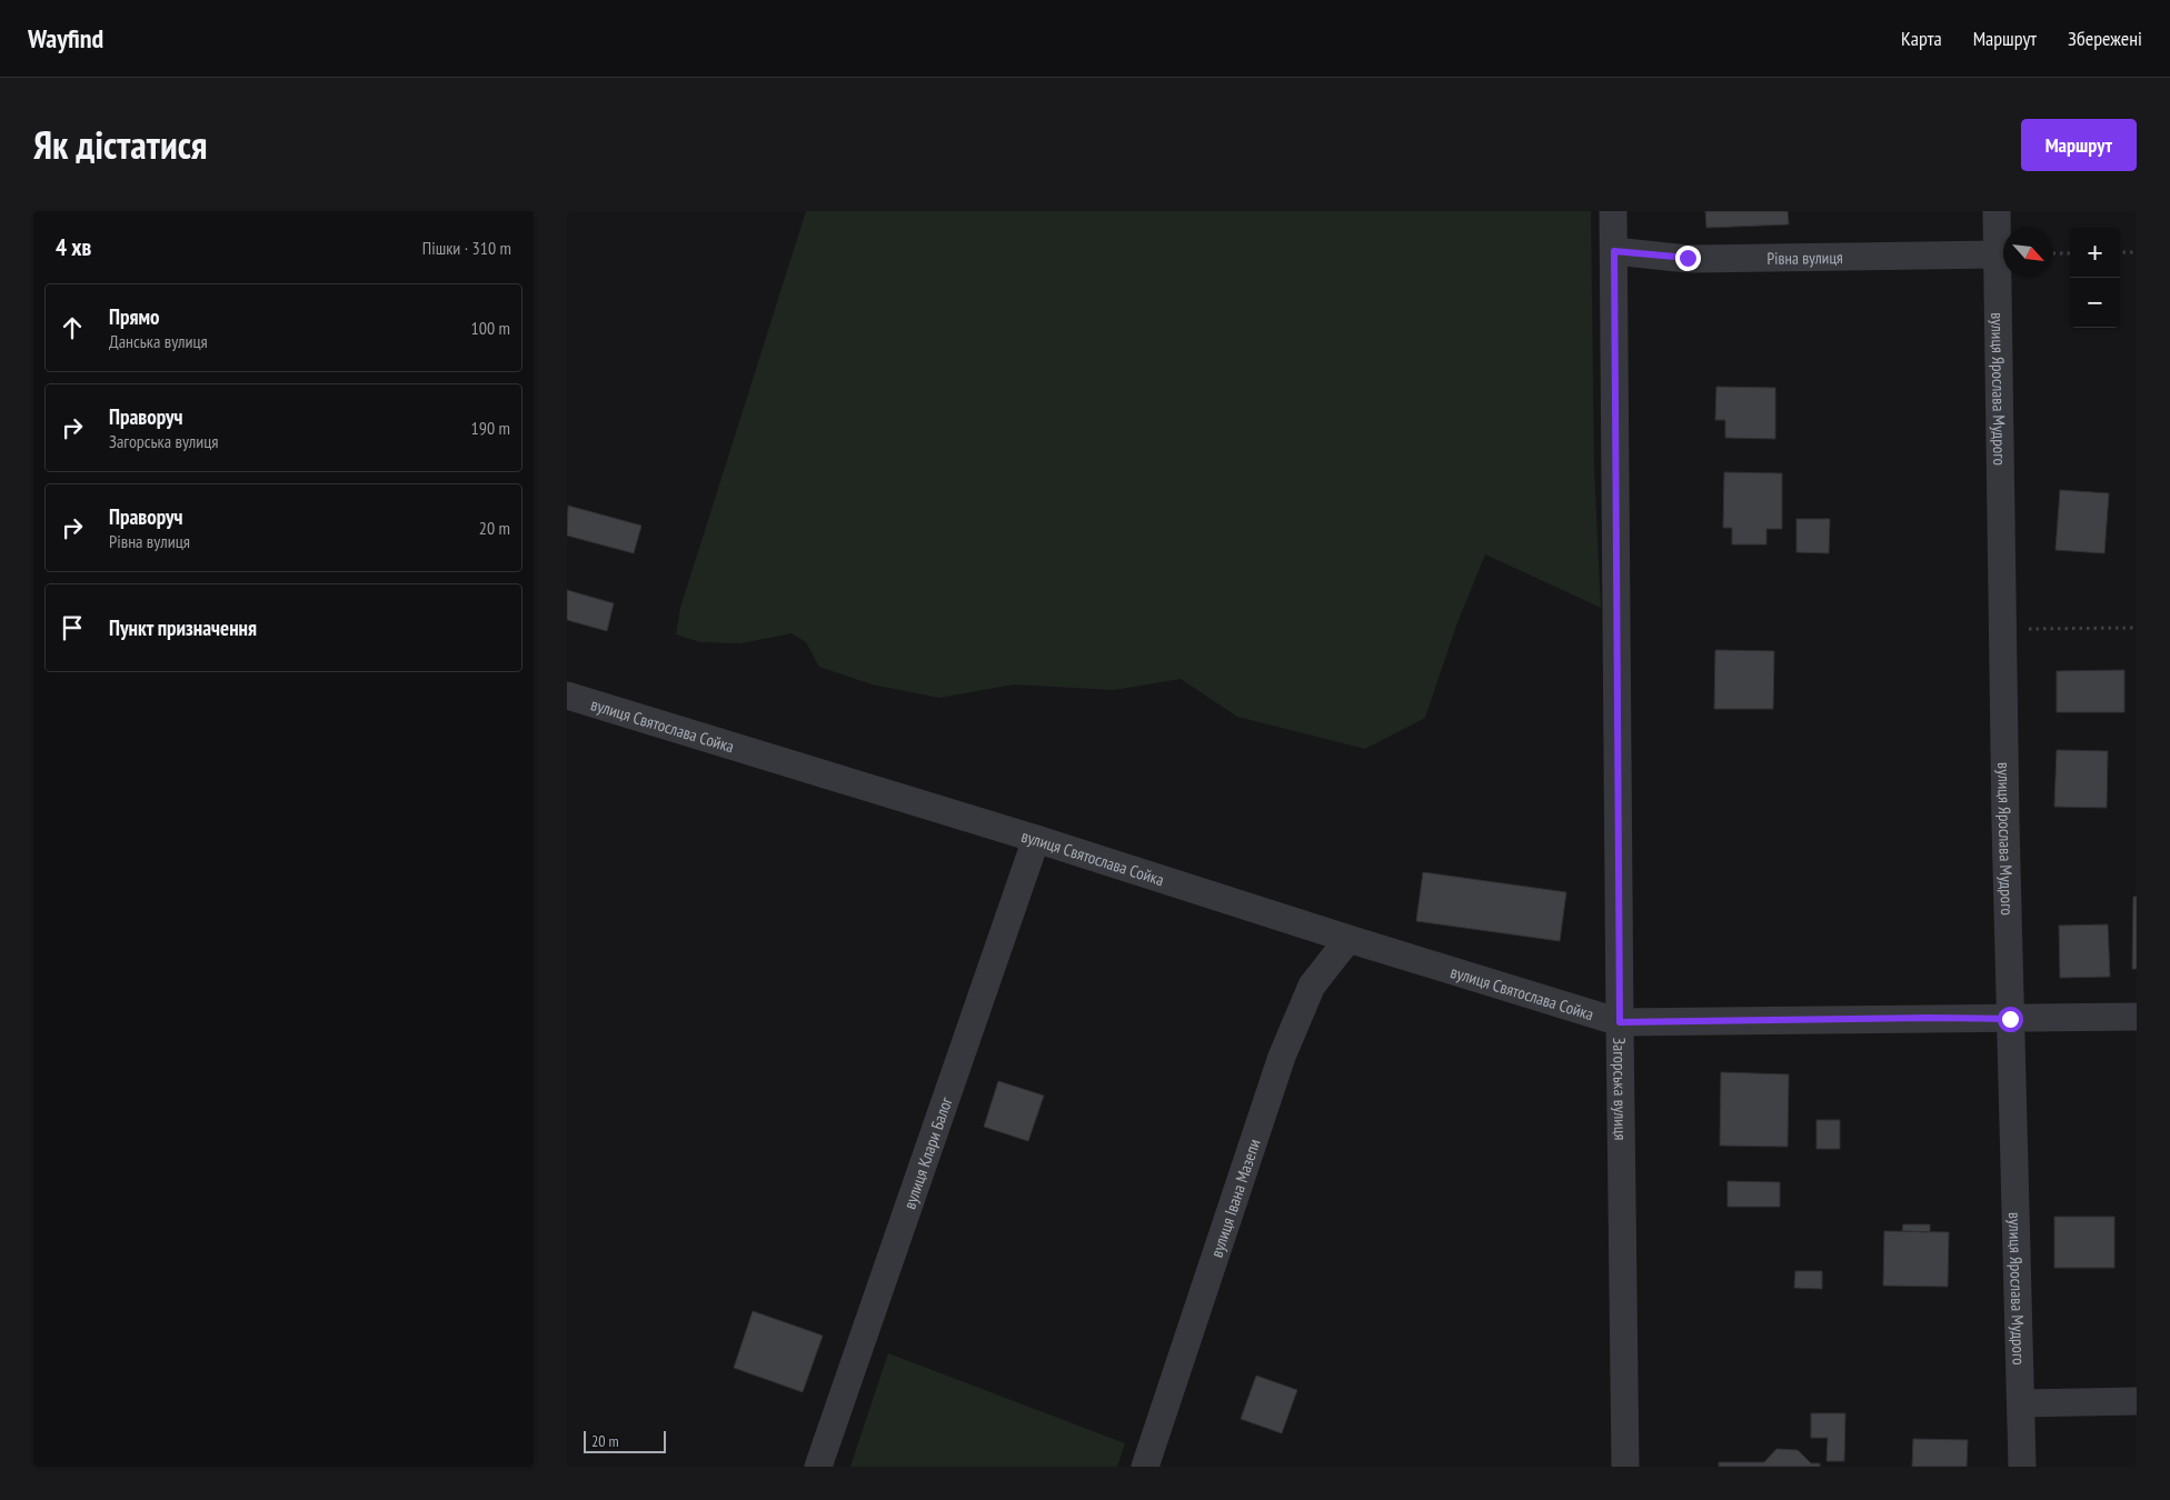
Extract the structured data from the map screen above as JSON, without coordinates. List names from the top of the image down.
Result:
{
  "streets": {
    "street": [
      "Рівна вулиця",
      "вулиця Ярослава Мудрого",
      "вулиця Святослава Сойка",
      "Загорська вулиця",
      "вулиця Клари Балог",
      "вулиця Івана Мазепи"
    ]
  },
  "crossings": [
    ["Рівна вулиця", "вулиця Ярослава Мудрого"],
    ["Рівна вулиця", "Загорська вулиця"],
    ["вулиця Ярослава Мудрого", "вулиця Святослава Сойка"],
    ["вулиця Святослава Сойка", "Загорська вулиця"],
    ["вулиця Святослава Сойка", "вулиця Клари Балог"],
    ["вулиця Святослава Сойка", "вулиця Івана Мазепи"]
  ],
  "scale_bar": "20 m",
  "north": "bottom right",
  "page": {
    "header": "Wayfind",
    "nav": ["Карта", "Маршрут", "Збережені"],
    "title": "Як дістатися",
    "buttons": "Маршрут",
    "heading": ["4 хв", "Пішки · 310 m"],
    "map_buttons": ["+", "−"],
    "list": [
      ["Прямо", "Данська вулиця", "100 m"],
      ["Праворуч", "Загорська вулиця", "190 m"],
      ["Праворуч", "Рівна вулиця", "20 m"],
      "Пункт призначення"
    ],
    "scale": "20 m"
  }
}
